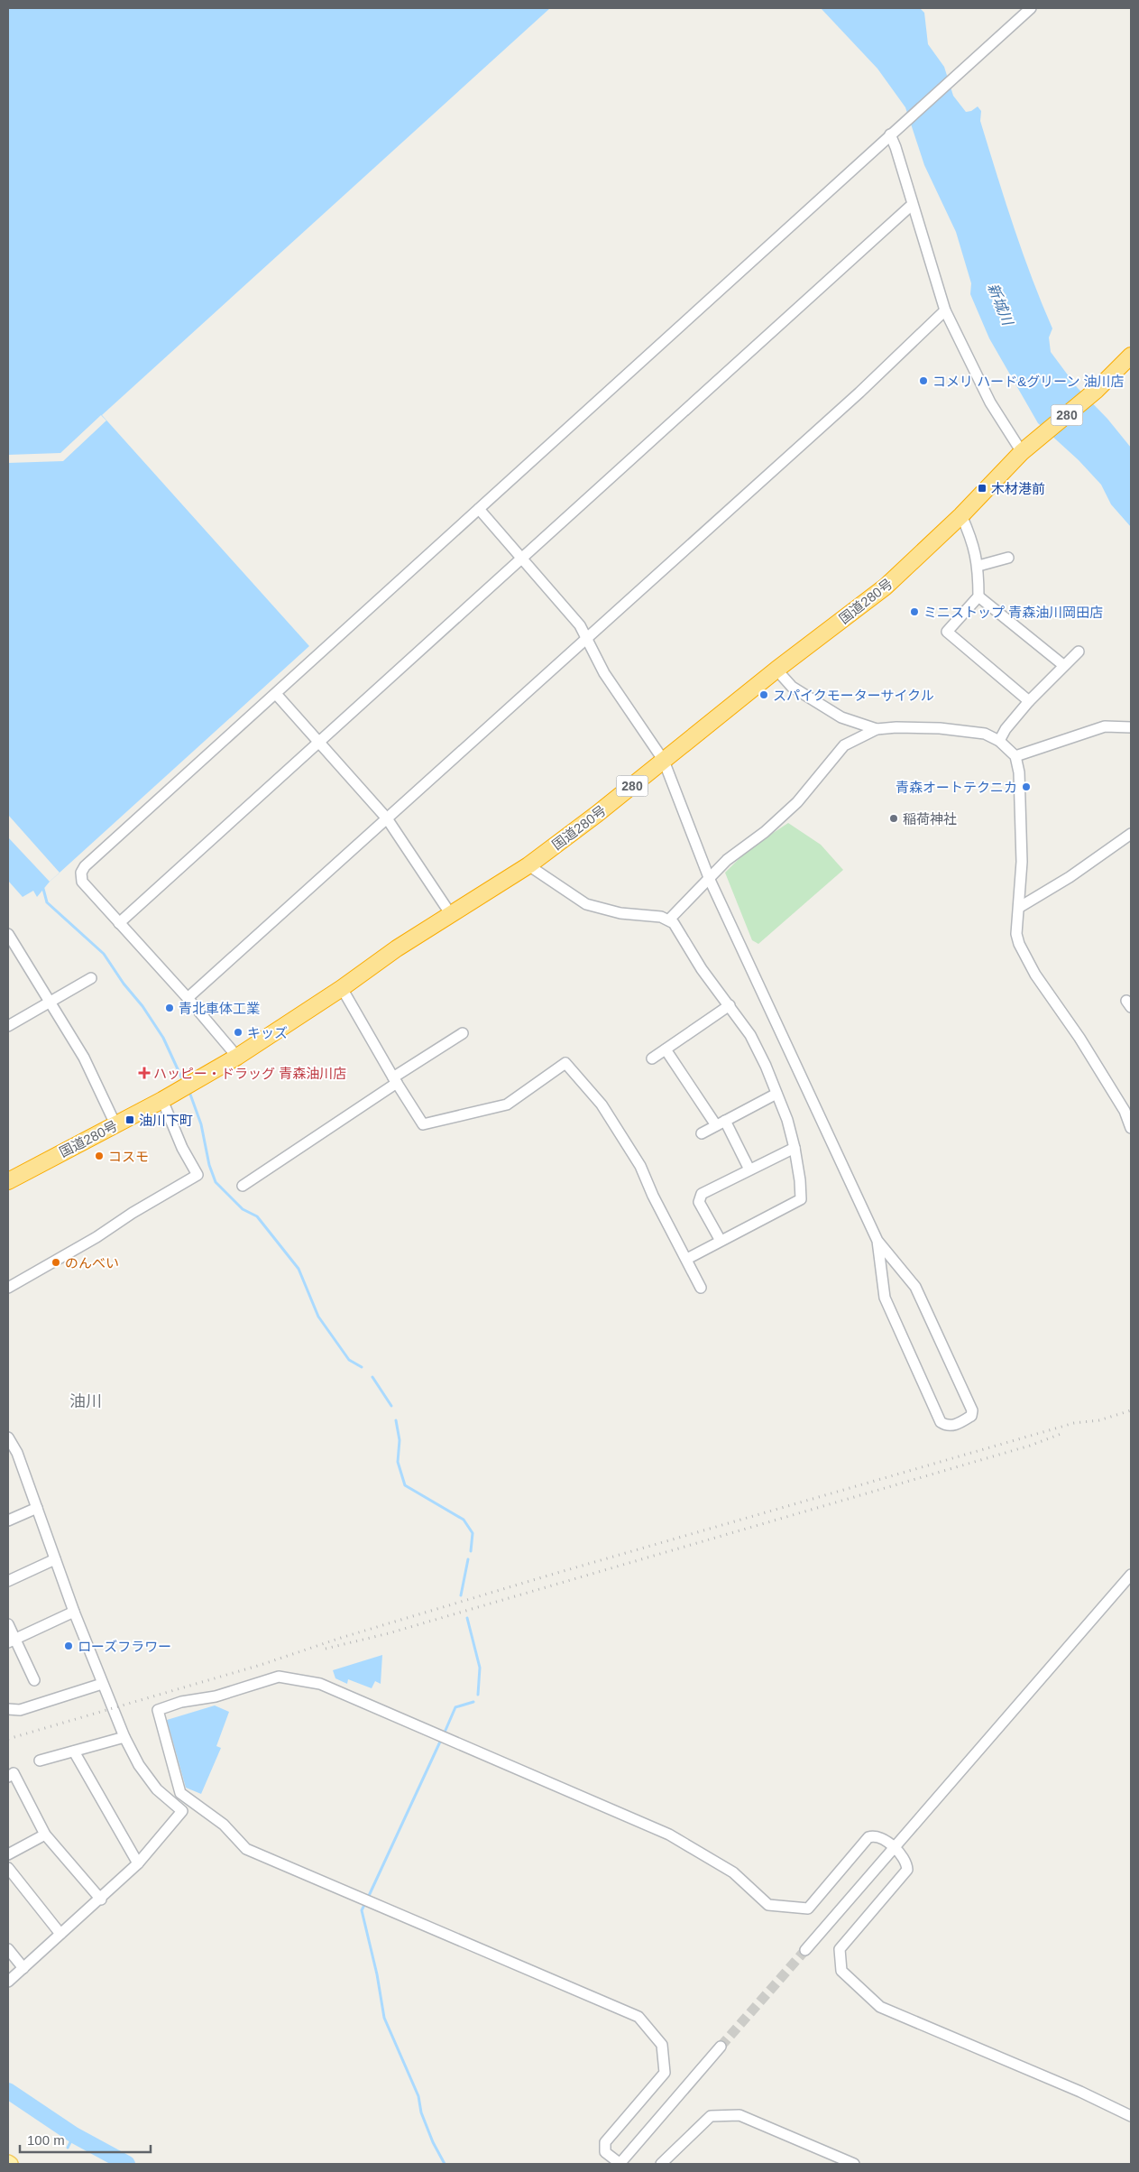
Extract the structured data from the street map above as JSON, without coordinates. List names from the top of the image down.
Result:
{
  "streets": {
    "highway": ["280", "国道280号"]
  },
  "districts": ["油川"],
  "water": ["新城川"],
  "places": {
    "other": [
      "コメリ ハード&グリーン 油川店",
      "ミニストップ 青森油川岡田店",
      "スパイクモーターサイクル",
      "青森オートテクニカ",
      "稲荷神社",
      "青北車体工業",
      "キッズ",
      "コスモ",
      "のんべい",
      "ローズフラワー"
    ],
    "transit": ["木材港前", "油川下町"],
    "health": ["ハッピー・ドラッグ 青森油川店"]
  },
  "scale_bar": "100 m"
}
